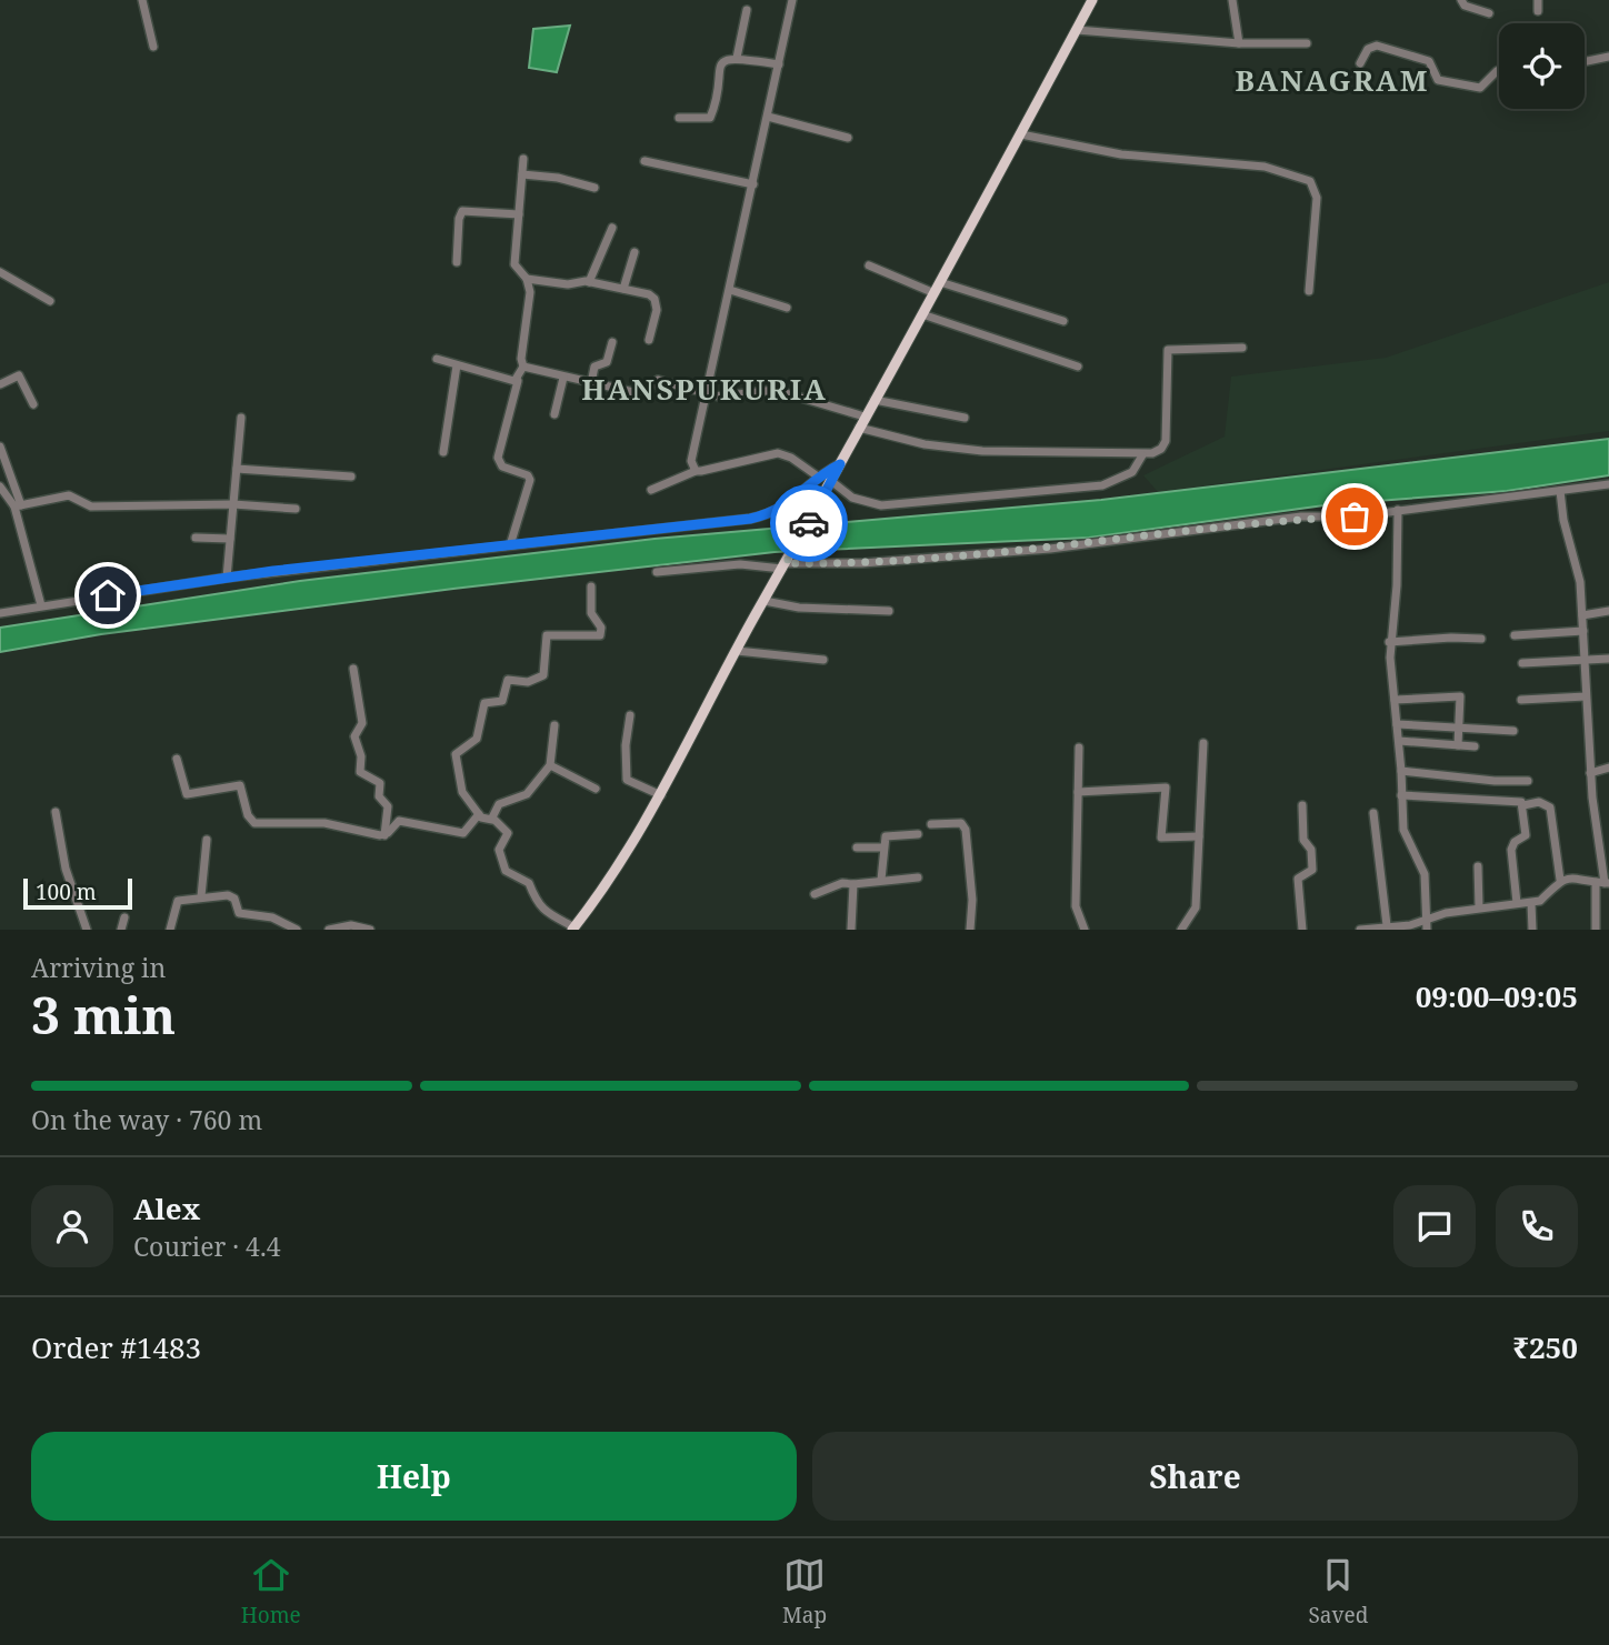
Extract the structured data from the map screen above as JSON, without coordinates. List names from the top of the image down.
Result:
{
  "districts": ["BANAGRAM", "HANSPUKURIA"],
  "scale_bar": "100 m",
  "page": {
    "scale": "100 m",
    "heading": ["3 min", "Arriving in", "09:00–09:05"],
    "panel": [
      "Alex",
      "Courier · 4.4",
      "Order #1483",
      "₹250"
    ],
    "bar": "On the way · 760 m",
    "buttons": ["Help", "Share"],
    "tabs": ["Home", "Map", "Saved"]
  }
}
